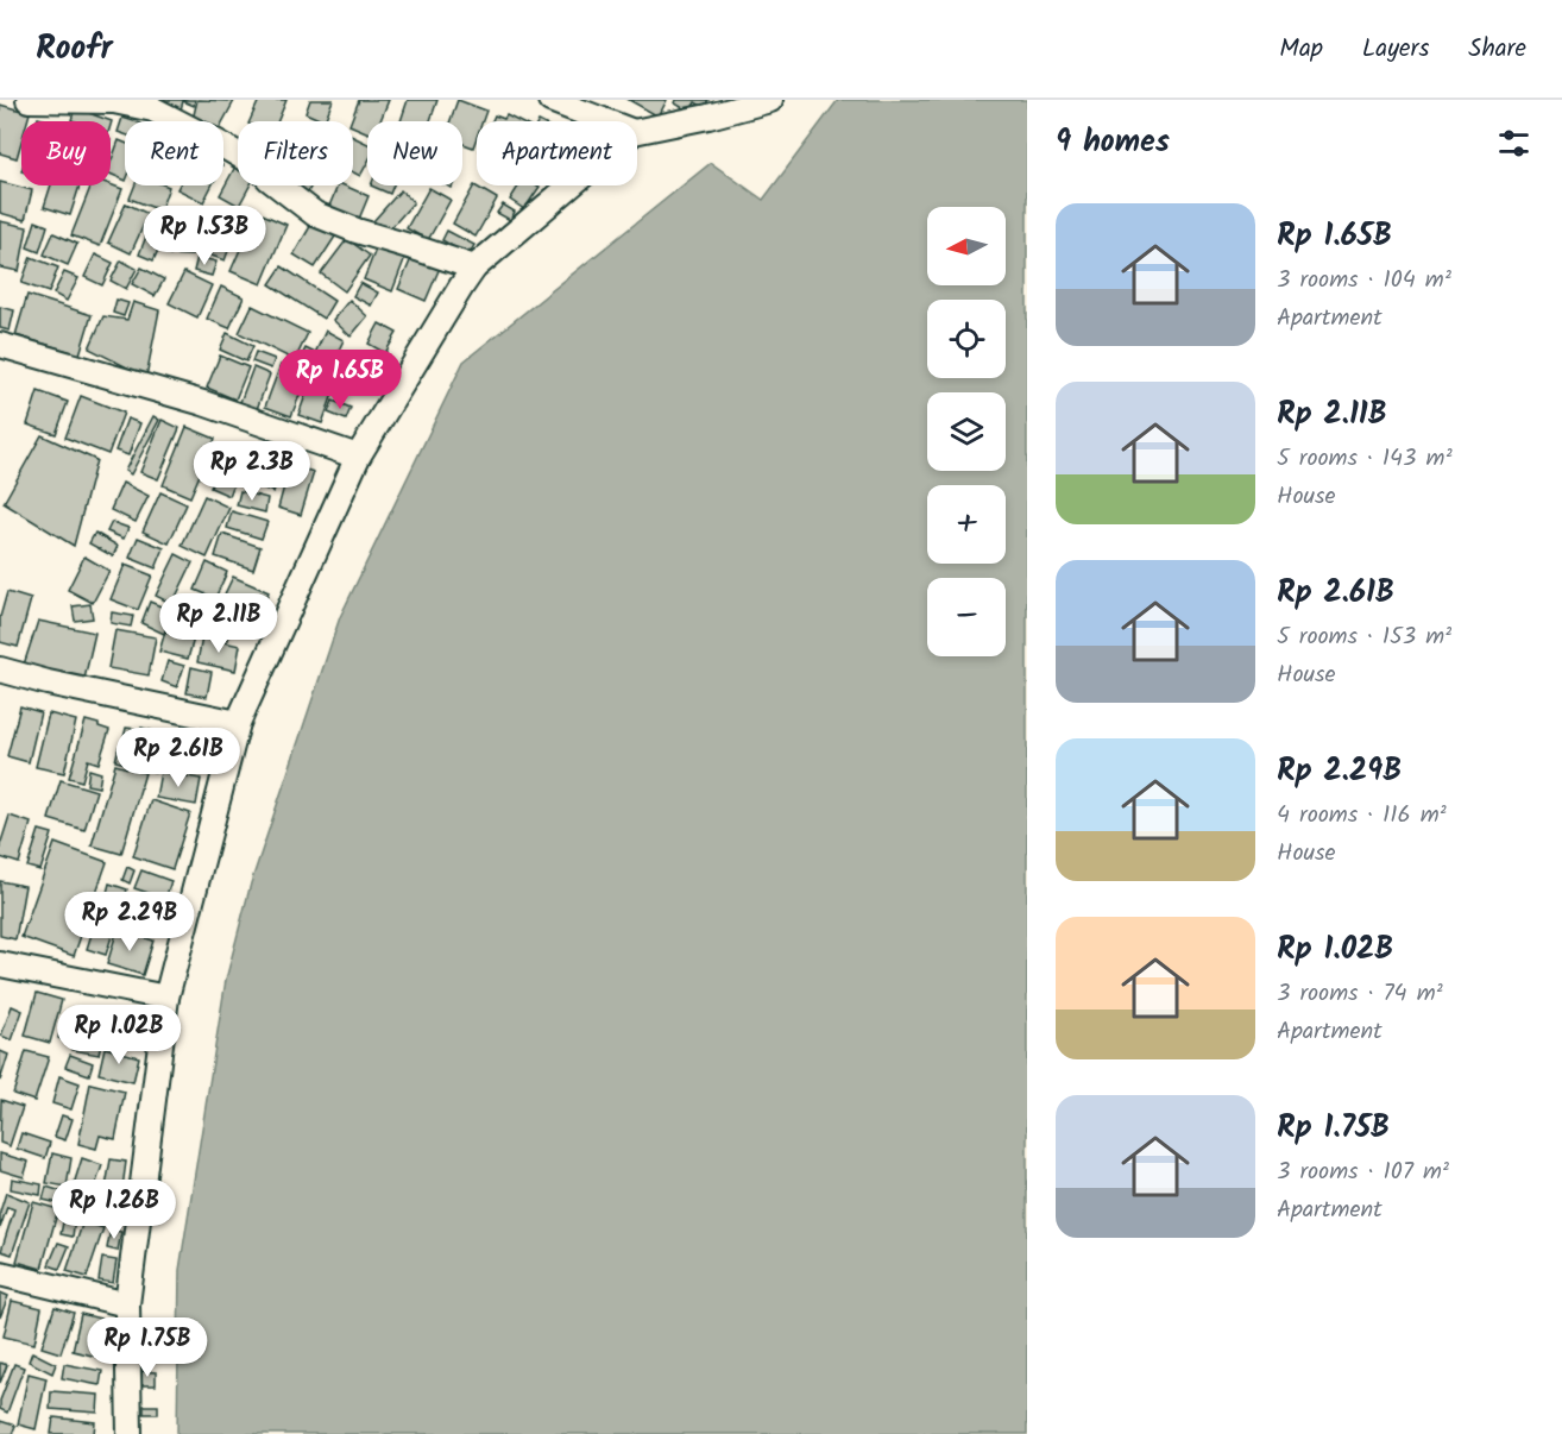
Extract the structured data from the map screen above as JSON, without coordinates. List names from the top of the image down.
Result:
{
  "north": "left",
  "page": {
    "header": "Roofr",
    "nav": ["Map", "Layers", "Share"],
    "heading": "9 homes",
    "chip": [
      "Buy",
      "Rent",
      "Filters",
      "New",
      "Apartment"
    ],
    "list": [
      {
        "name": "Rp 1.65B",
        "note": "3 rooms · 104 m² · Apartment"
      },
      {
        "name": "Rp 2.11B",
        "note": "5 rooms · 143 m² · House"
      },
      {
        "name": "Rp 2.61B",
        "note": "5 rooms · 153 m² · House"
      },
      {
        "name": "Rp 2.29B",
        "note": "4 rooms · 116 m² · House"
      },
      {
        "name": "Rp 1.02B",
        "note": "3 rooms · 74 m² · Apartment"
      },
      {
        "name": "Rp 1.75B",
        "note": "3 rooms · 107 m² · Apartment"
      }
    ],
    "price": [
      "Rp 1.53B",
      "Rp 1.65B",
      "Rp 2.3B",
      "Rp 2.11B",
      "Rp 2.61B",
      "Rp 2.29B",
      "Rp 1.02B",
      "Rp 1.26B",
      "Rp 1.75B"
    ],
    "map_buttons": ["+", "−"]
  }
}
